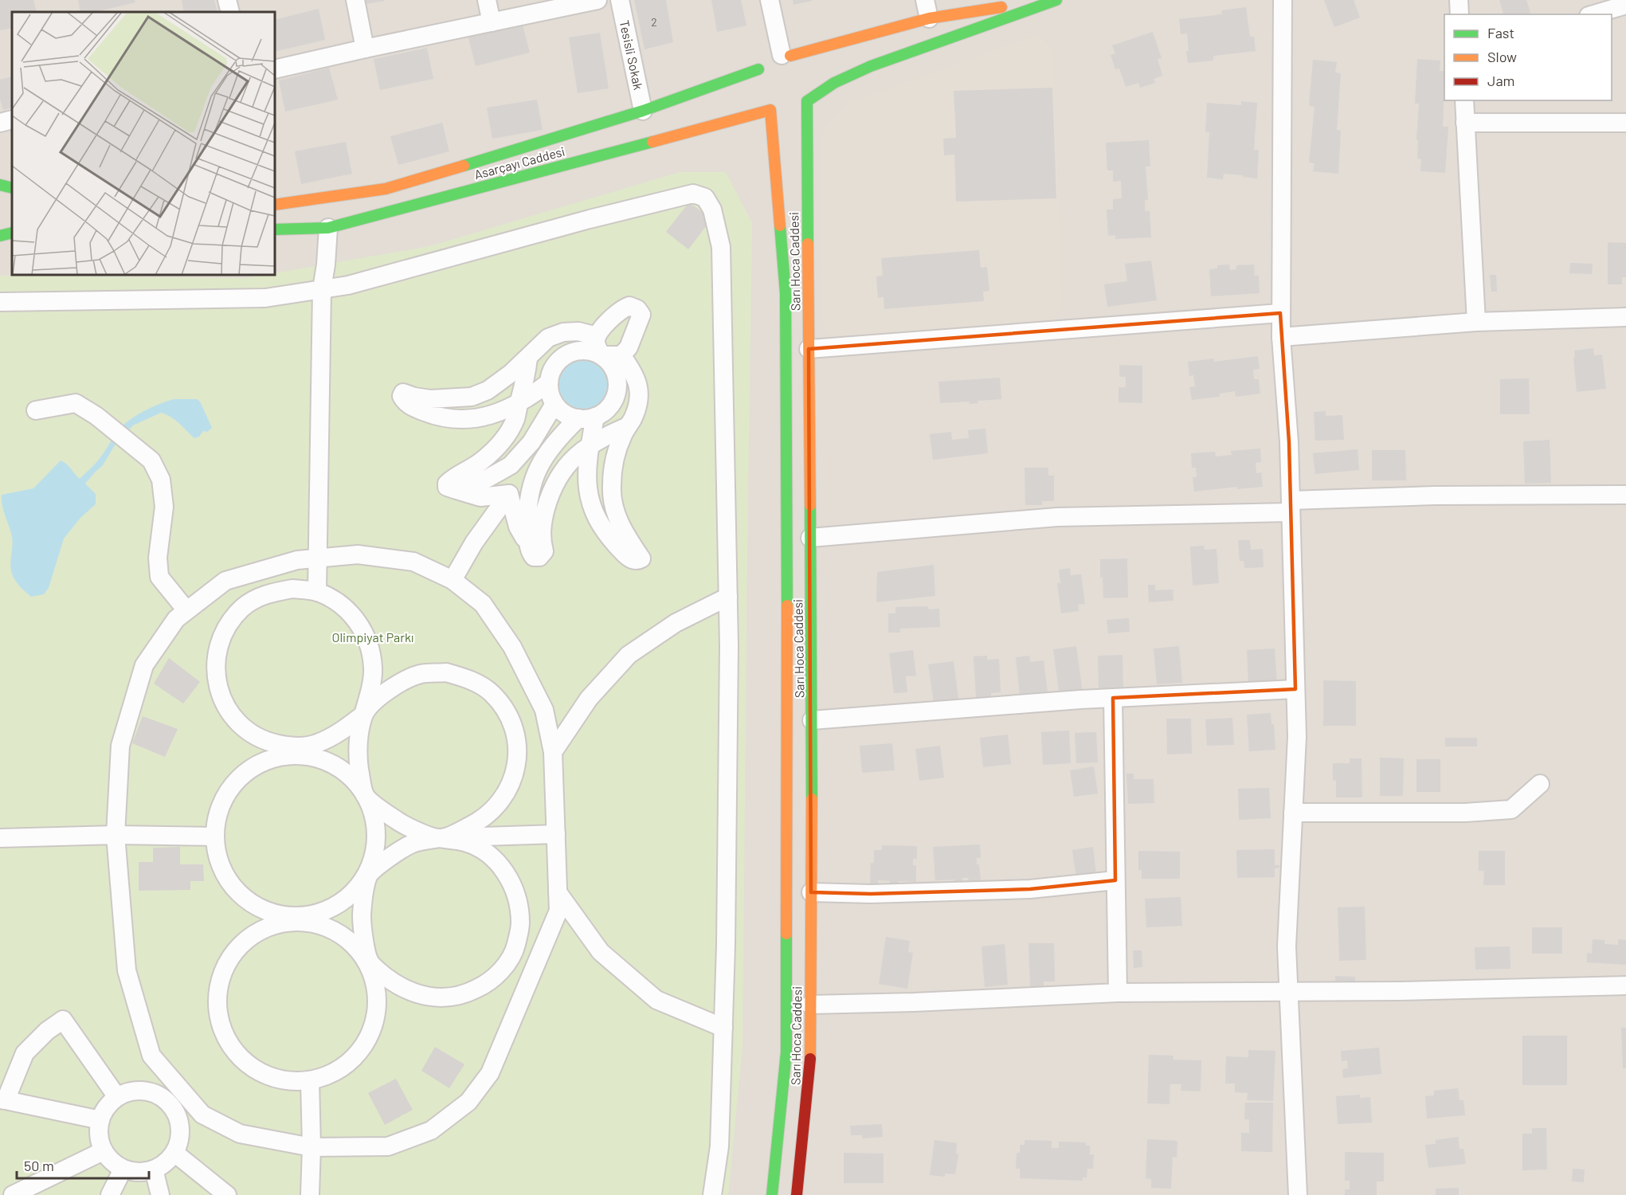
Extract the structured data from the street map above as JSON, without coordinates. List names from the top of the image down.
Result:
{
  "streets": {
    "street": ["Tesisli Sokak", "Asarçayı Caddesi", "Sarı Hoca Caddesi"]
  },
  "crossings": [
    ["Tesisli Sokak", "Asarçayı Caddesi"],
    ["Asarçayı Caddesi", "Sarı Hoca Caddesi"]
  ],
  "parks": ["Olimpiyat Parkı"],
  "house_numbers": ["2"],
  "legend": ["Fast", "Slow", "Jam"],
  "scale_bar": "50 m"
}
